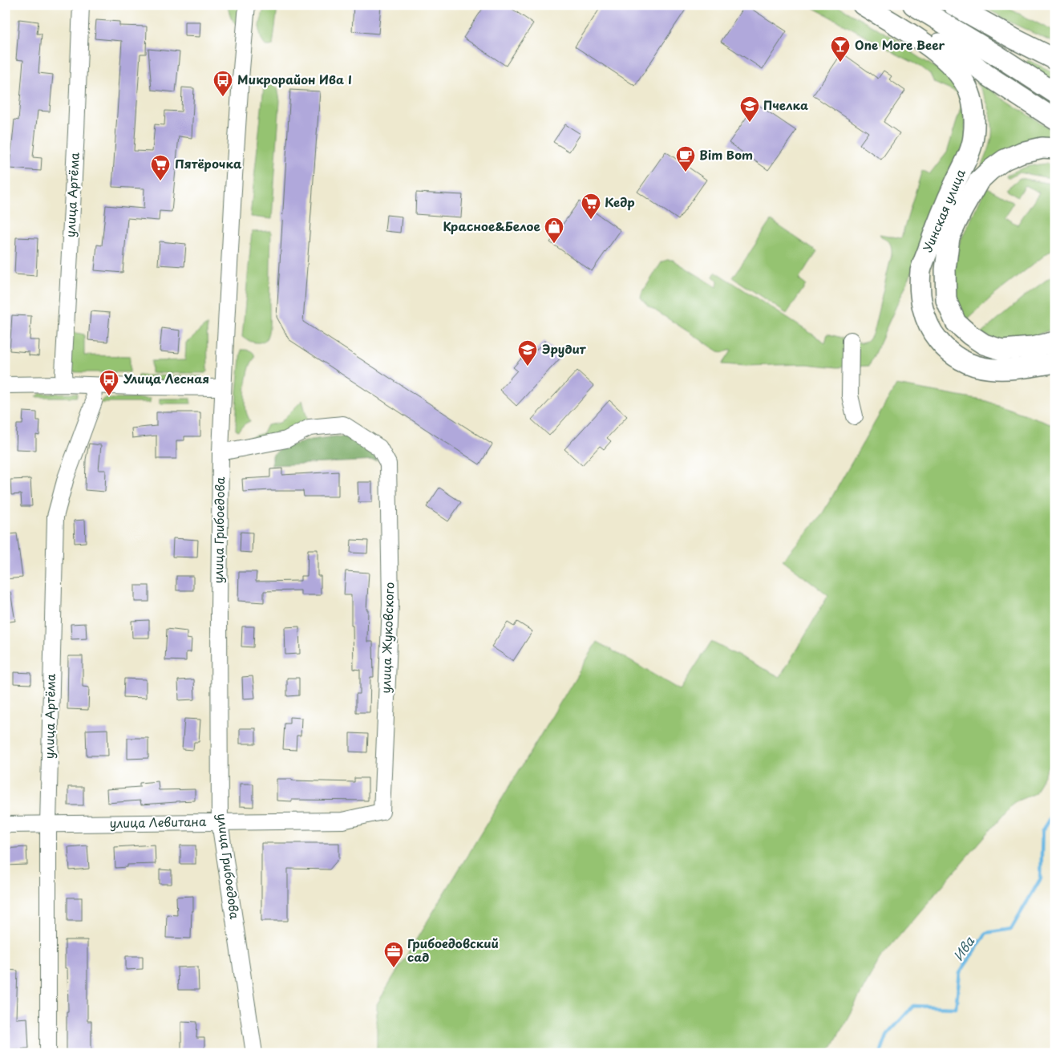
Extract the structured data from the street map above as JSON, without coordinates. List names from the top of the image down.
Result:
{
  "streets": {
    "main road": ["Уинская улица"],
    "street": [
      "улица Артёма",
      "улица Грибоедова",
      "улица Жуковского",
      "улица Левитана"
    ]
  },
  "crossings": [
    ["улица Артёма", "улица Левитана"],
    ["улица Грибоедова", "улица Жуковского"],
    ["улица Грибоедова", "улица Левитана"],
    ["улица Жуковского", "улица Левитана"]
  ],
  "water": ["Ива"],
  "places": {
    "bar": ["One More Beer"],
    "bus stop": ["Микрорайон Ива I", "Улица Лесная"],
    "school or university": ["Пчелка", "Эрудит"],
    "cafe": ["Bim Bom"],
    "supermarket": ["Пятёрочка", "Кедр"],
    "shop": ["Красное&Белое"],
    "office": ["Грибоедовский сад"]
  }
}
